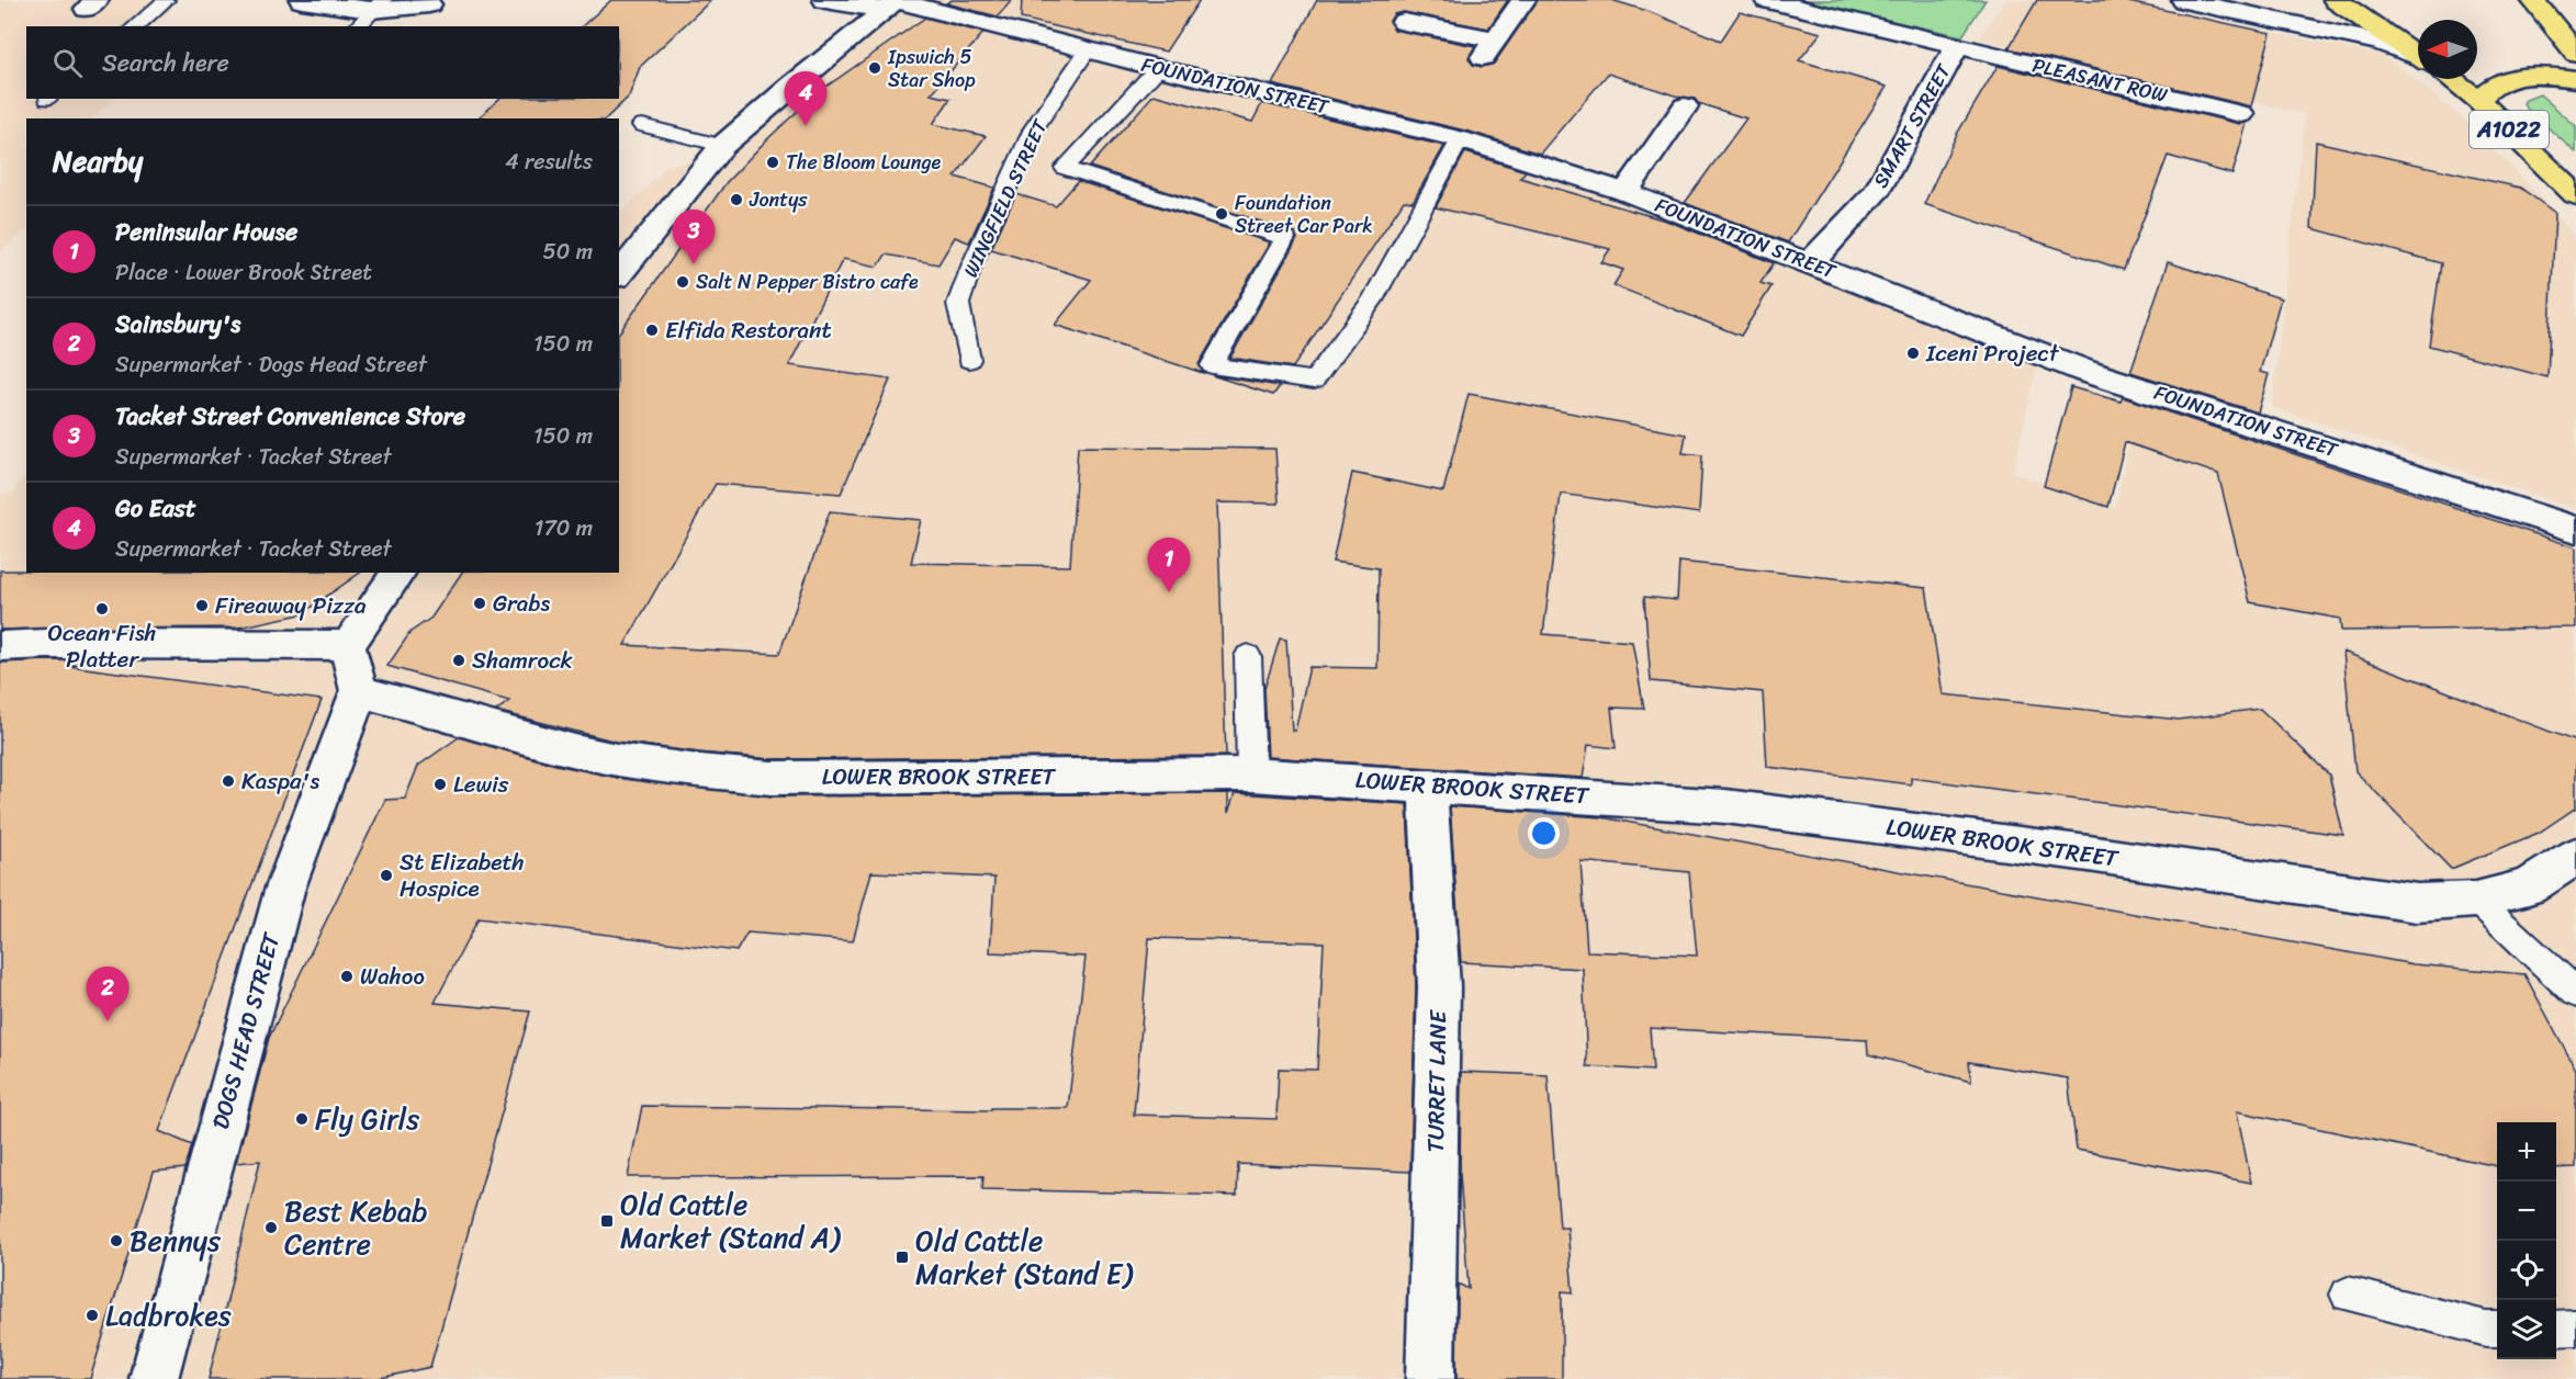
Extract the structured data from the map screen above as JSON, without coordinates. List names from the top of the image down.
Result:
{
  "streets": {
    "main road": ["A1022"],
    "street": [
      "PLEASANT ROW",
      "FOUNDATION STREET",
      "SMART STREET",
      "LOWER BROOK STREET",
      "DOGS HEAD STREET",
      "TURRET LANE"
    ],
    "lane": ["WINGFIELD STREET"]
  },
  "crossings": [
    ["PLEASANT ROW", "SMART STREET"],
    ["FOUNDATION STREET", "SMART STREET"],
    ["FOUNDATION STREET", "WINGFIELD STREET"],
    ["LOWER BROOK STREET", "DOGS HEAD STREET"],
    ["LOWER BROOK STREET", "TURRET LANE"]
  ],
  "places": {
    "other": [
      "Ipswich 5 Star Shop",
      "The Bloom Lounge",
      "Jontys",
      "Foundation Street Car Park",
      "Salt N Pepper Bistro cafe",
      "Elfida Restorant",
      "Iceni Project",
      "Grabs",
      "Fireaway Pizza",
      "Ocean Fish Platter",
      "Shamrock",
      "Kaspa's",
      "Lewis",
      "St Elizabeth Hospice",
      "Wahoo",
      "Fly Girls",
      "Best Kebab Centre",
      "Bennys",
      "Ladbrokes"
    ],
    "transit": ["Old Cattle Market (Stand A)", "Old Cattle Market (Stand E)"]
  },
  "north": "left",
  "page": {
    "search": "Search here",
    "pins": [
      "4",
      "3",
      "1",
      "2"
    ],
    "heading": ["Nearby", "4 results"],
    "list": [
      {
        "mark": "1",
        "name": "Peninsular House",
        "note": "Place · Lower Brook Street",
        "value": "50 m"
      },
      {
        "mark": "2",
        "name": "Sainsbury's",
        "note": "Supermarket · Dogs Head Street",
        "value": "150 m"
      },
      {
        "mark": "3",
        "name": "Tacket Street Convenience Store",
        "note": "Supermarket · Tacket Street",
        "value": "150 m"
      },
      {
        "mark": "4",
        "name": "Go East",
        "note": "Supermarket · Tacket Street",
        "value": "170 m"
      }
    ],
    "map_buttons": ["+", "−"]
  }
}
